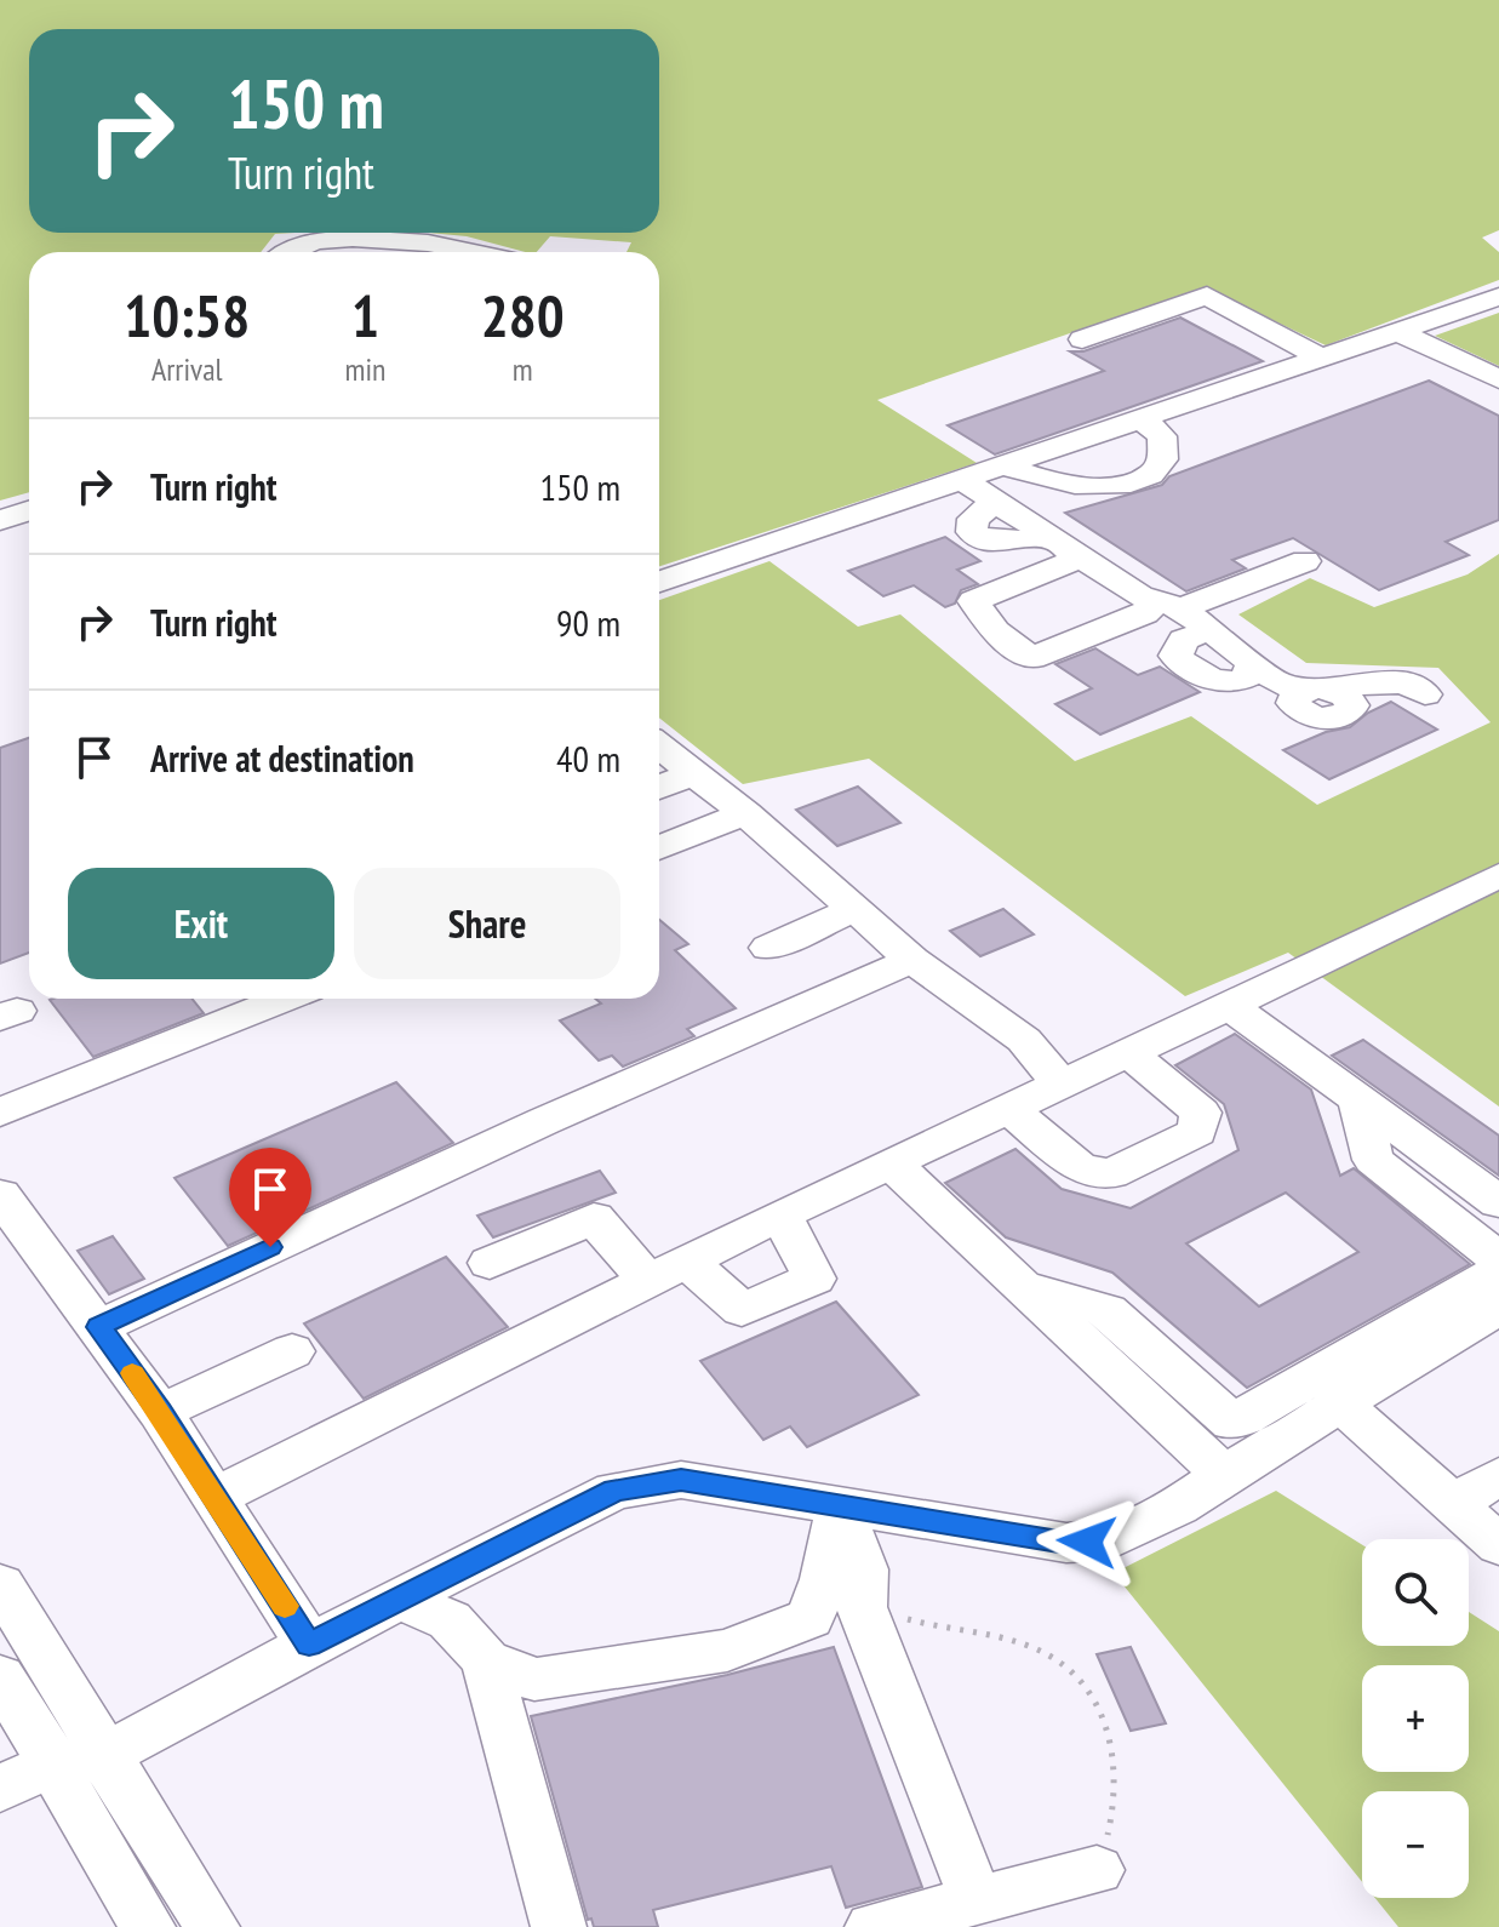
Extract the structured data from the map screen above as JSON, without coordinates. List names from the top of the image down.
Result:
{
  "page": {
    "turn": ["150 m", "Turn right"],
    "eta": [
      "10:58",
      "Arrival",
      "1",
      "min",
      "280",
      "m"
    ],
    "list": [
      {
        "name": "Turn right",
        "value": "150 m"
      },
      {
        "name": "Turn right",
        "value": "90 m"
      },
      {
        "name": "Arrive at destination",
        "value": "40 m"
      }
    ],
    "buttons": ["Exit", "Share"],
    "map_buttons": ["+", "−"]
  }
}
